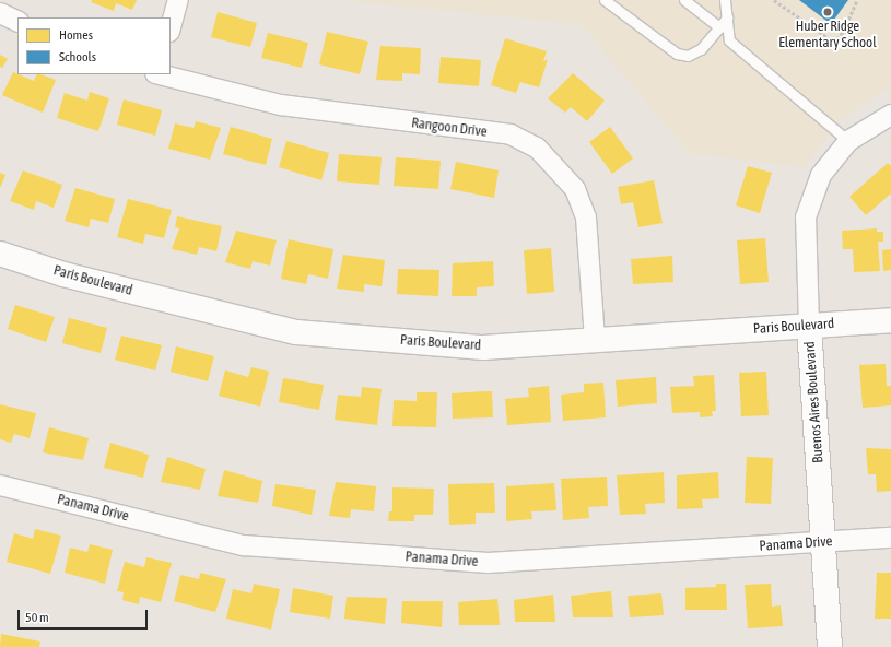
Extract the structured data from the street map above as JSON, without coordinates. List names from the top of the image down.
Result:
{
  "streets": {
    "street": [
      "Rangoon Drive",
      "Paris Boulevard",
      "Buenos Aires Boulevard",
      "Panama Drive"
    ]
  },
  "crossings": [
    ["Rangoon Drive", "Paris Boulevard"],
    ["Paris Boulevard", "Buenos Aires Boulevard"],
    ["Buenos Aires Boulevard", "Panama Drive"]
  ],
  "places": ["Huber Ridge Elementary School"],
  "legend": ["Homes", "Schools"],
  "scale_bar": "50 m"
}
